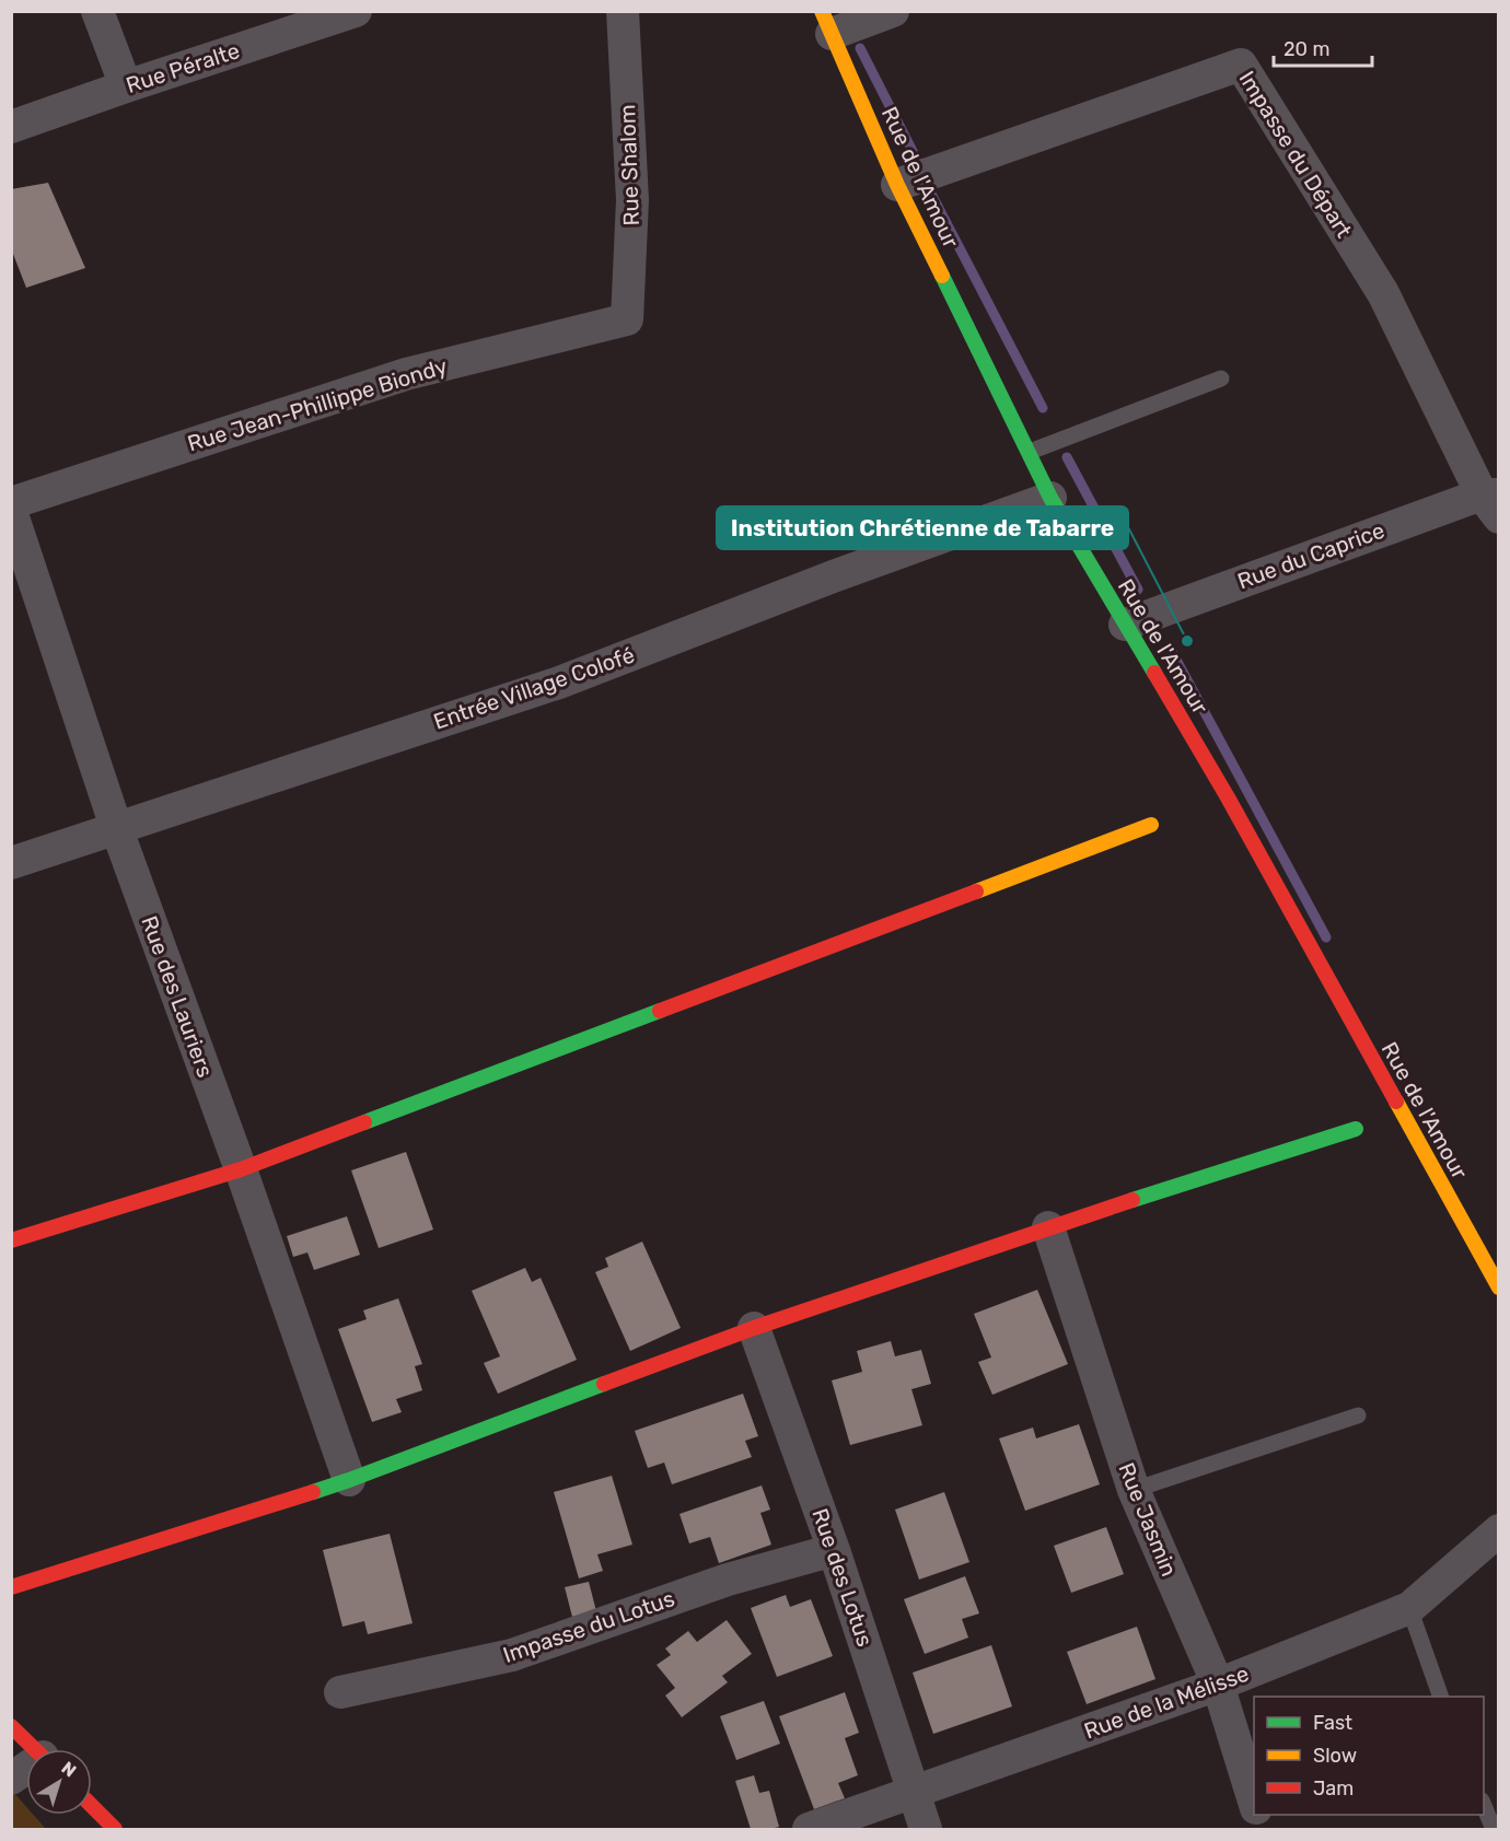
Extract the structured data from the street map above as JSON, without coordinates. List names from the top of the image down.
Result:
{
  "streets": {
    "street": [
      "Rue Péralte",
      "Impasse du Départ",
      "Rue Shalom",
      "Rue de l'Amour",
      "Rue Jean-Phillippe Biondy",
      "Rue du Caprice",
      "Entrée Village Colofé",
      "Rue des Lauriers",
      "Rue Jasmin",
      "Rue des Lotus",
      "Impasse du Lotus",
      "Rue de la Mélisse"
    ]
  },
  "crossings": [
    ["Impasse du Départ", "Rue de l'Amour"],
    ["Impasse du Départ", "Rue du Caprice"],
    ["Rue Shalom", "Rue Jean-Phillippe Biondy"],
    ["Rue de l'Amour", "Rue du Caprice"],
    ["Rue de l'Amour", "Entrée Village Colofé"],
    ["Entrée Village Colofé", "Rue des Lauriers"],
    ["Rue Jasmin", "Rue de la Mélisse"],
    ["Rue des Lotus", "Impasse du Lotus"],
    ["Rue des Lotus", "Rue de la Mélisse"]
  ],
  "places": ["Institution Chrétienne de Tabarre"],
  "legend": ["Fast", "Slow", "Jam"],
  "scale_bar": "20 m",
  "north": "top right"
}
